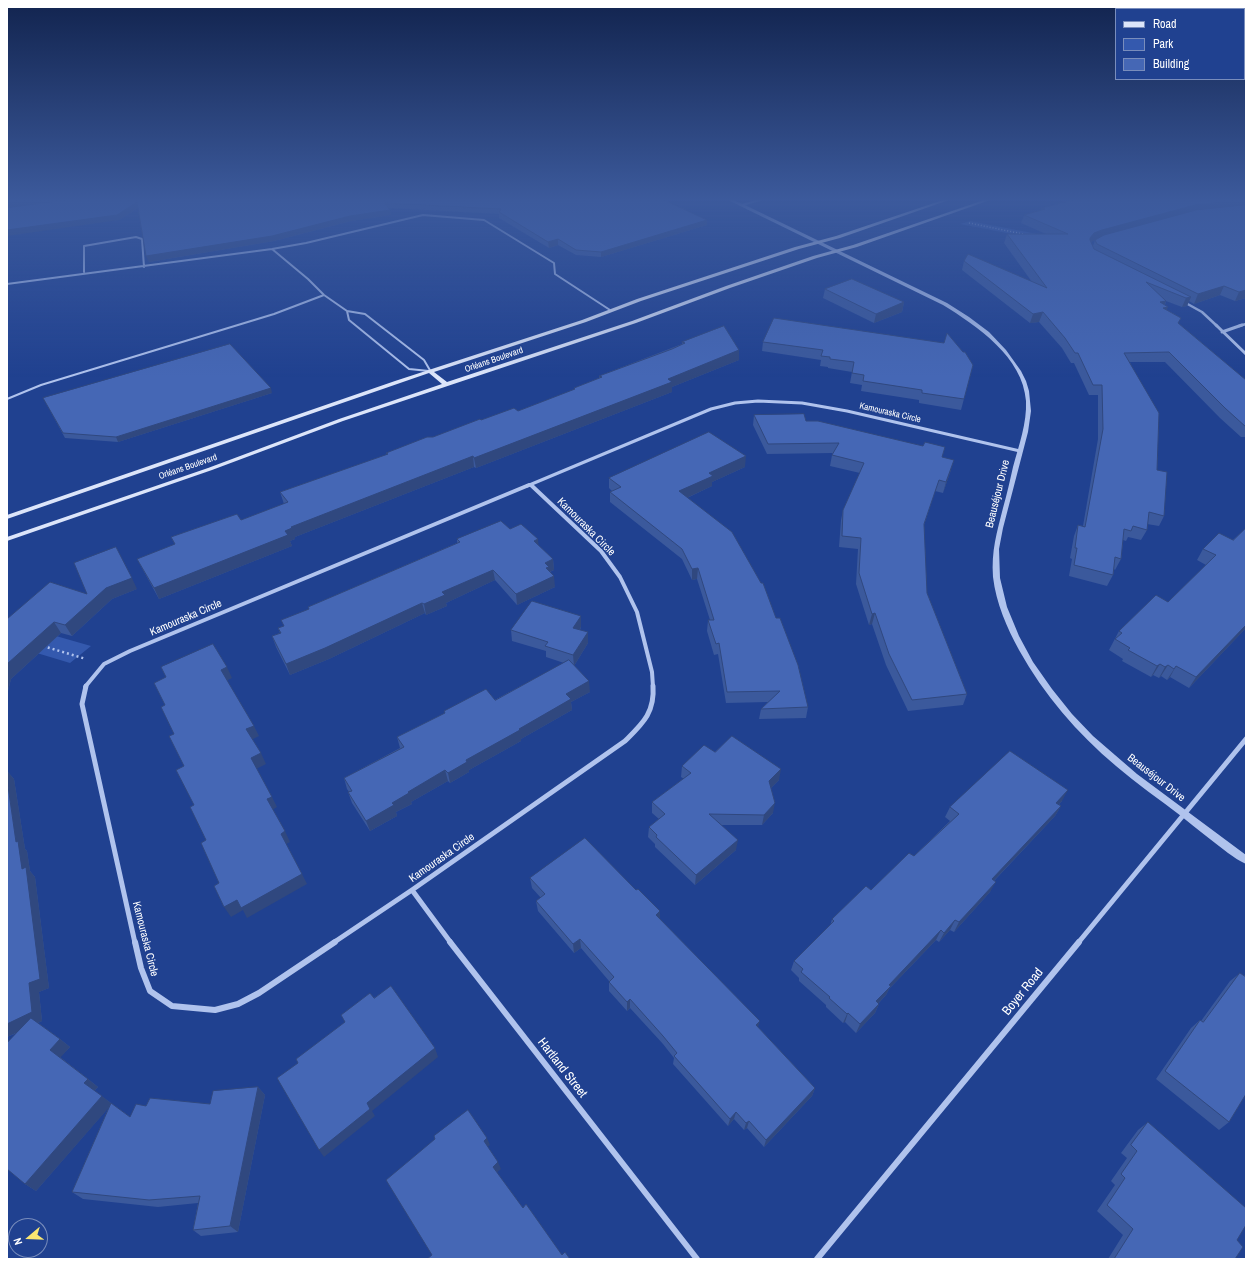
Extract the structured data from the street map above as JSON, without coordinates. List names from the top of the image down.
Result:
{
  "streets": {
    "main road": ["Orléans Boulevard"],
    "street": [
      "Kamouraska Circle",
      "Beauséjour Drive",
      "Boyer Road",
      "Hartland Street"
    ]
  },
  "crossings": [
    ["Kamouraska Circle", "Beauséjour Drive"],
    ["Kamouraska Circle", "Hartland Street"],
    ["Beauséjour Drive", "Boyer Road"]
  ],
  "legend": ["Road", "Park", "Building"],
  "north": "left"
}
